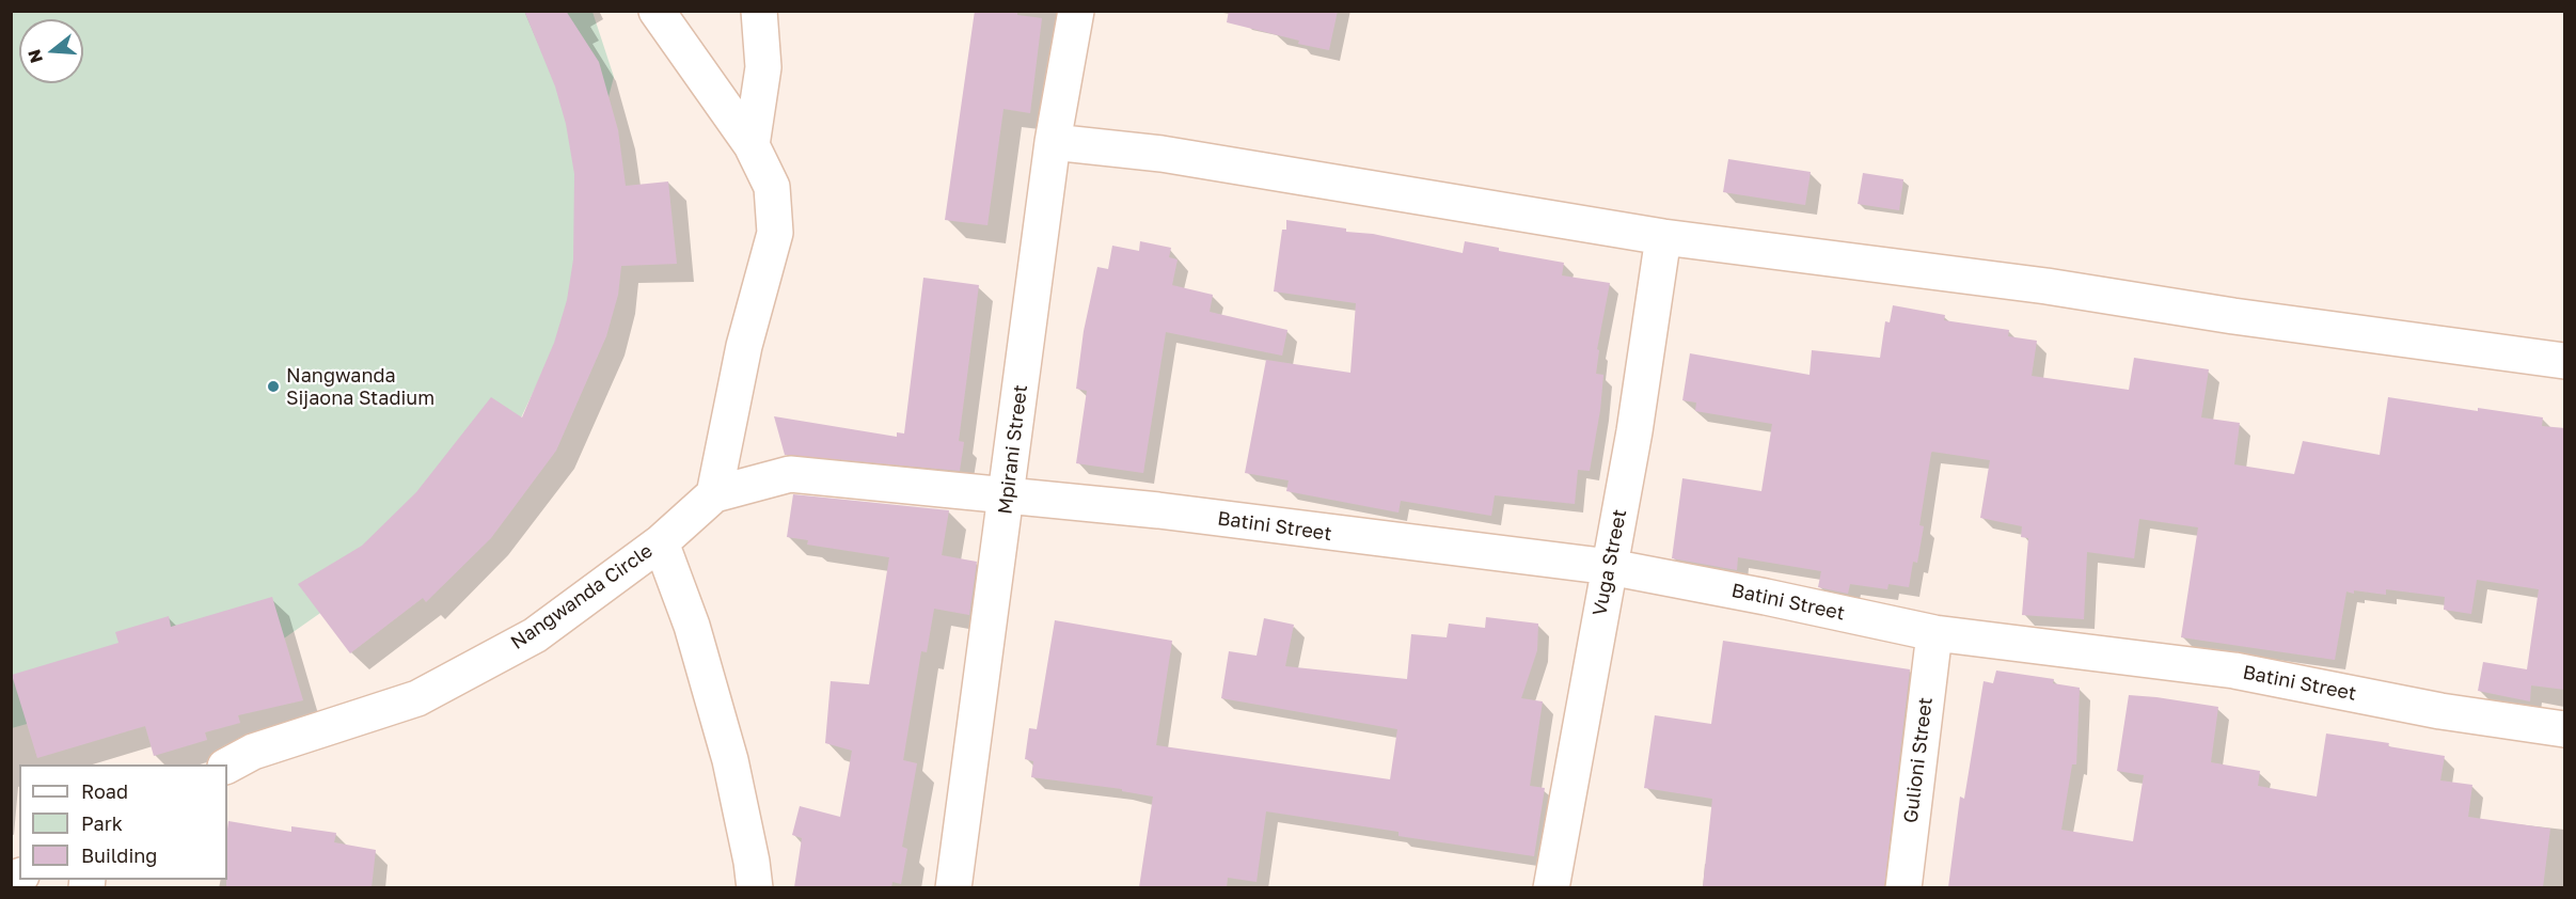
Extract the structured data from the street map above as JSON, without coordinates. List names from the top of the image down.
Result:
{
  "streets": {
    "street": [
      "Mpirani Street",
      "Batini Street",
      "Vuga Street",
      "Nangwanda Circle",
      "Gulioni Street"
    ]
  },
  "crossings": [
    ["Mpirani Street", "Batini Street"],
    ["Mpirani Street", "Nangwanda Circle"],
    ["Batini Street", "Vuga Street"],
    ["Batini Street", "Nangwanda Circle"],
    ["Batini Street", "Gulioni Street"]
  ],
  "places": ["Nangwanda Sijaona Stadium"],
  "legend": ["Road", "Park", "Building"],
  "north": "left"
}
